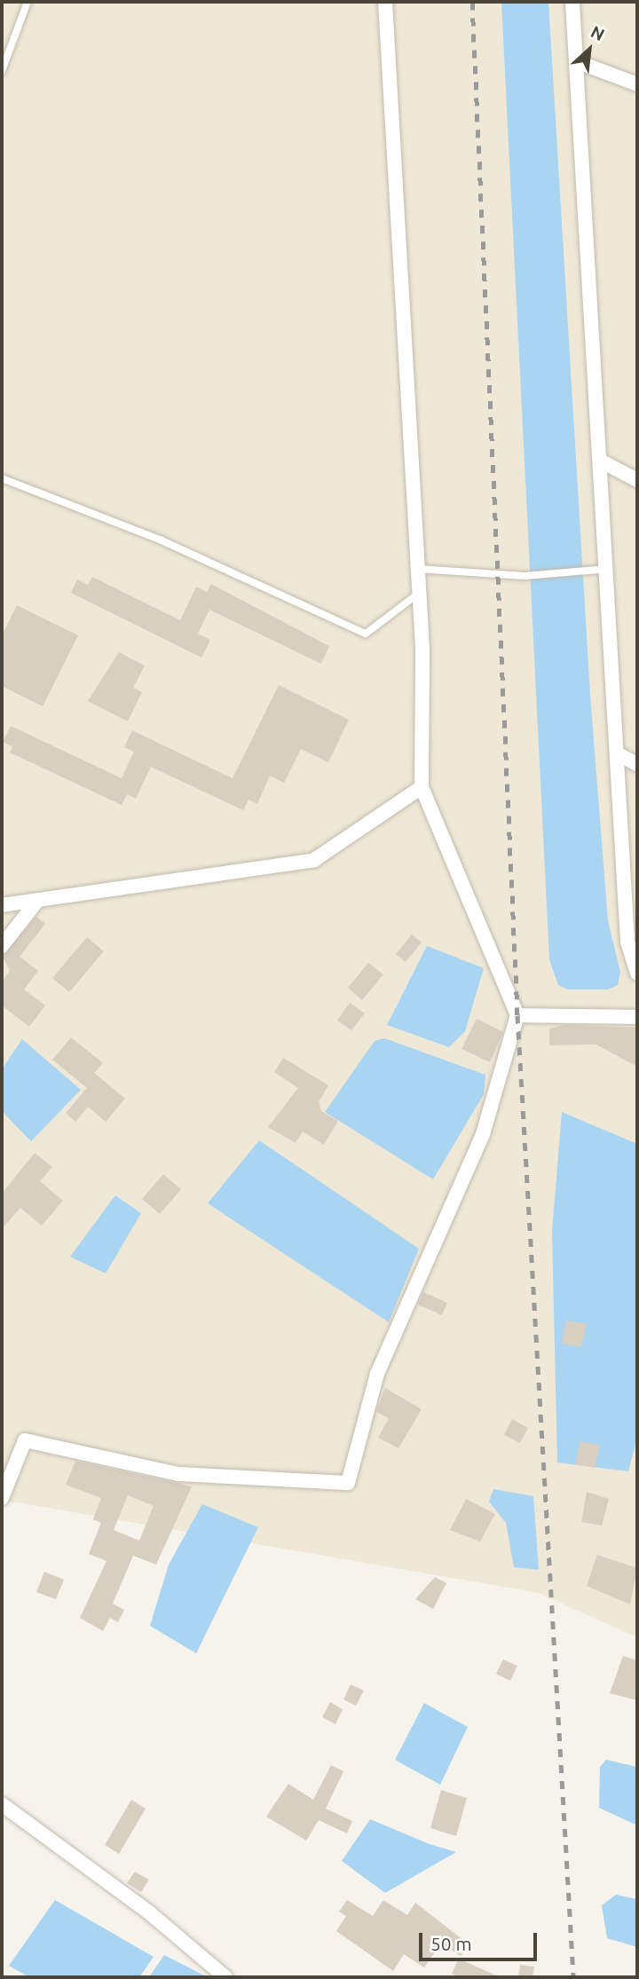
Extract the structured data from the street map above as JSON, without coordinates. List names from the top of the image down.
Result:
{
  "scale_bar": "50 m",
  "north": "top right"
}
